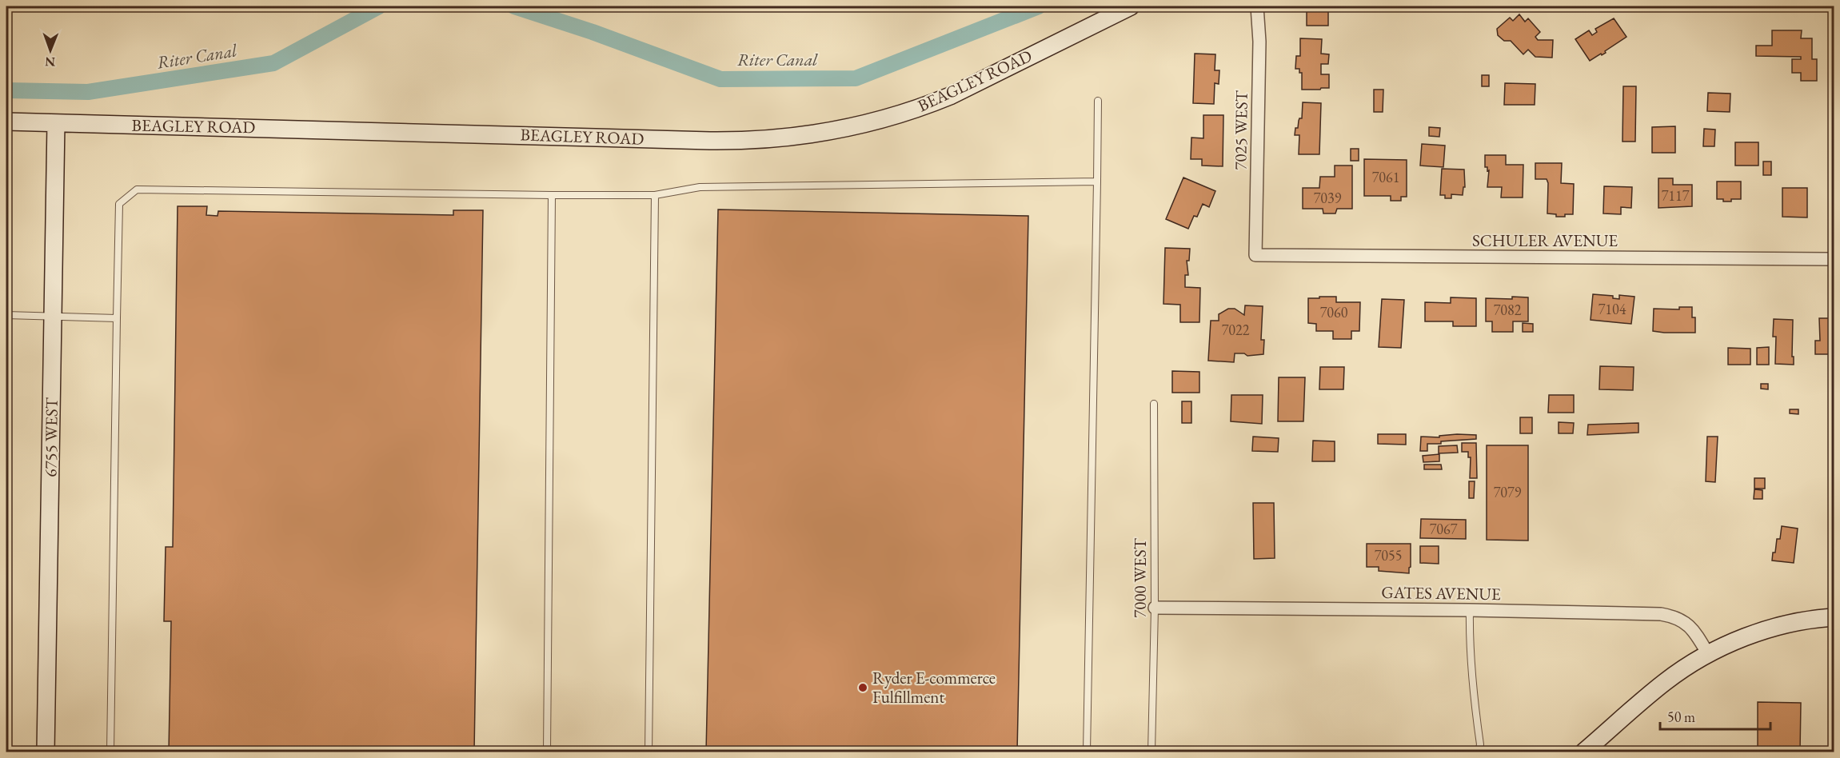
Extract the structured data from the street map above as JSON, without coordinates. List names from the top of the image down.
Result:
{
  "streets": {
    "street": [
      "BEAGLEY ROAD",
      "7025 WEST",
      "SCHULER AVENUE",
      "6755 WEST",
      "GATES AVENUE"
    ],
    "lane": ["7000 WEST"]
  },
  "crossings": [
    ["BEAGLEY ROAD", "6755 WEST"],
    ["7025 WEST", "SCHULER AVENUE"],
    ["7000 WEST", "GATES AVENUE"]
  ],
  "water": ["Riter Canal"],
  "places": ["Ryder E-commerce Fulfillment"],
  "house_numbers": [
    "7061",
    "7117",
    "7039",
    "7104",
    "7082",
    "7060",
    "7022",
    "7079",
    "7067",
    "7055"
  ],
  "scale_bar": "50 m",
  "north": "bottom"
}
